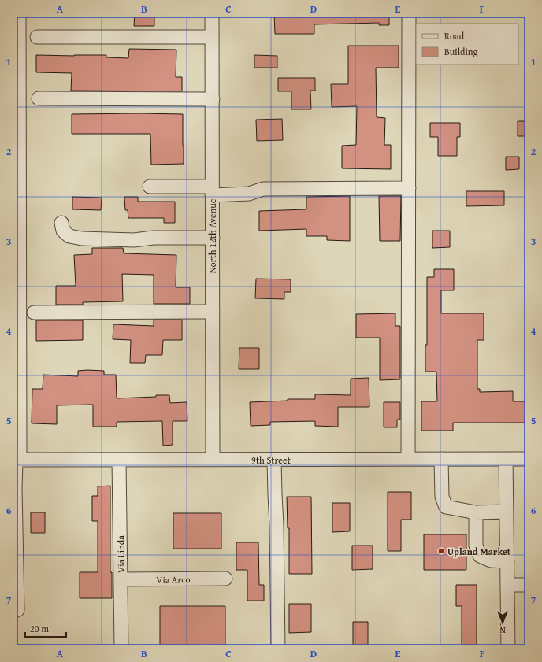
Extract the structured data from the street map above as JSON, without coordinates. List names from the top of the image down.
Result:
{
  "streets": {
    "street": [
      "North 12th Avenue",
      "9th Street",
      "Via Linda",
      "Via Arco"
    ]
  },
  "crossings": [
    ["North 12th Avenue", "9th Street"],
    ["9th Street", "Via Linda"],
    ["Via Linda", "Via Arco"]
  ],
  "places": ["Upland Market"],
  "legend": ["Road", "Building"],
  "scale_bar": "20 m",
  "north": "bottom",
  "grid": {
    "columns": [
      "A",
      "B",
      "C",
      "D",
      "E",
      "F"
    ],
    "rows": [
      "1",
      "2",
      "3",
      "4",
      "5",
      "6",
      "7"
    ]
  }
}
